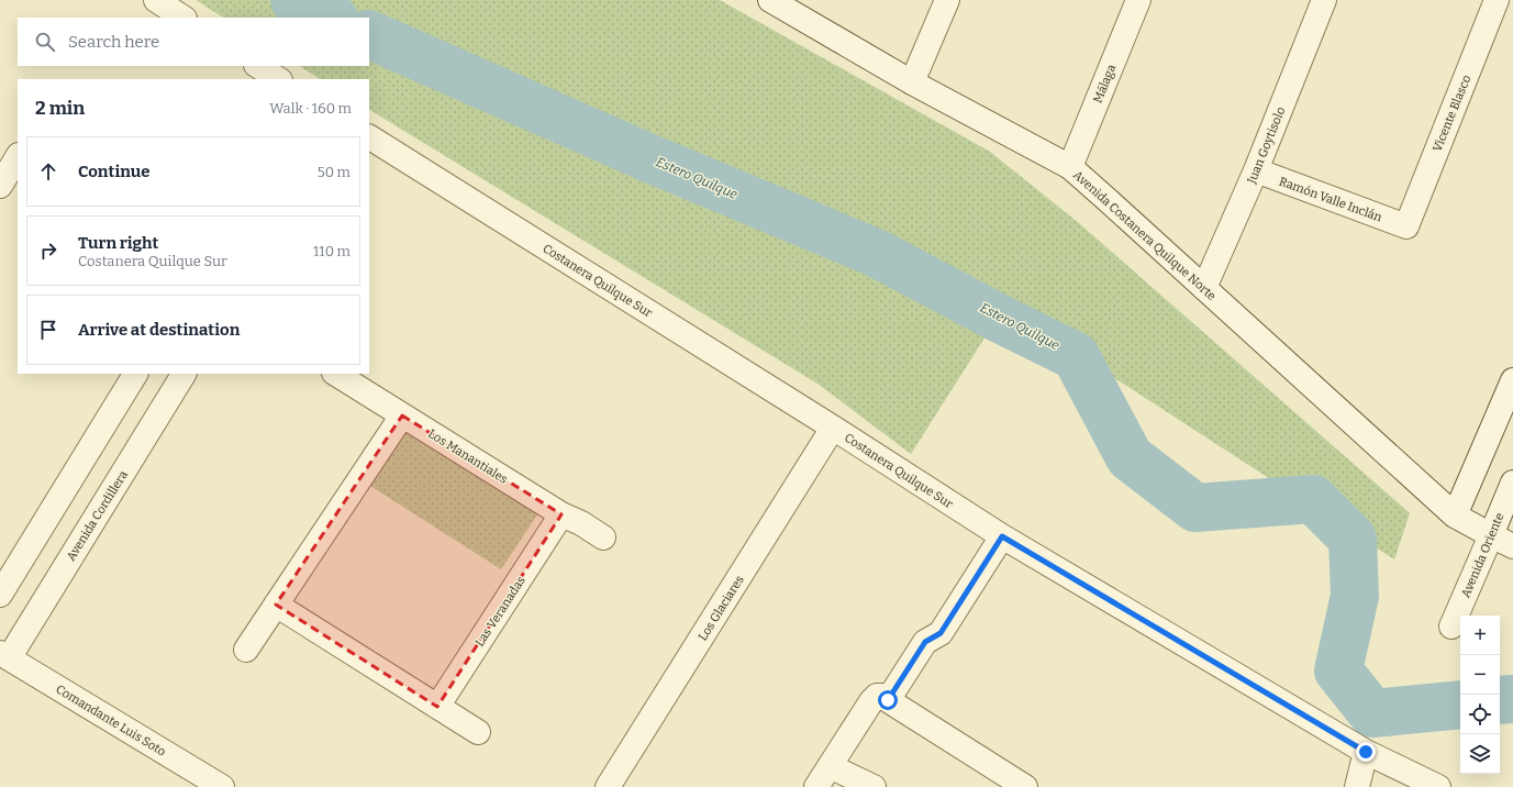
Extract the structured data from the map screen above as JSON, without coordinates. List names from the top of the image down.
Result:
{
  "streets": {
    "street": [
      "Málaga",
      "Vicente Blasco",
      "Juan Goytisolo",
      "Ramón Valle Inclán",
      "Avenida Costanera Quilque Norte",
      "Costanera Quilque Sur",
      "Los Manantiales",
      "Avenida Cordillera",
      "Avenida Oriente",
      "Los Glaciares",
      "Las Veranadas",
      "Comandante Luis Soto"
    ]
  },
  "crossings": [
    ["Málaga", "Avenida Costanera Quilque Norte"],
    ["Vicente Blasco", "Ramón Valle Inclán"],
    ["Juan Goytisolo", "Ramón Valle Inclán"],
    ["Juan Goytisolo", "Avenida Costanera Quilque Norte"],
    ["Avenida Costanera Quilque Norte", "Avenida Oriente"],
    ["Costanera Quilque Sur", "Los Glaciares"],
    ["Los Manantiales", "Las Veranadas"],
    ["Avenida Cordillera", "Comandante Luis Soto"]
  ],
  "water": ["Estero Quilque"],
  "page": {
    "search": "Search here",
    "heading": ["2 min", "Walk · 160 m"],
    "list": [
      ["Continue", "50 m"],
      ["Turn right", "Costanera Quilque Sur", "110 m"],
      "Arrive at destination"
    ],
    "map_buttons": ["+", "−"]
  }
}
